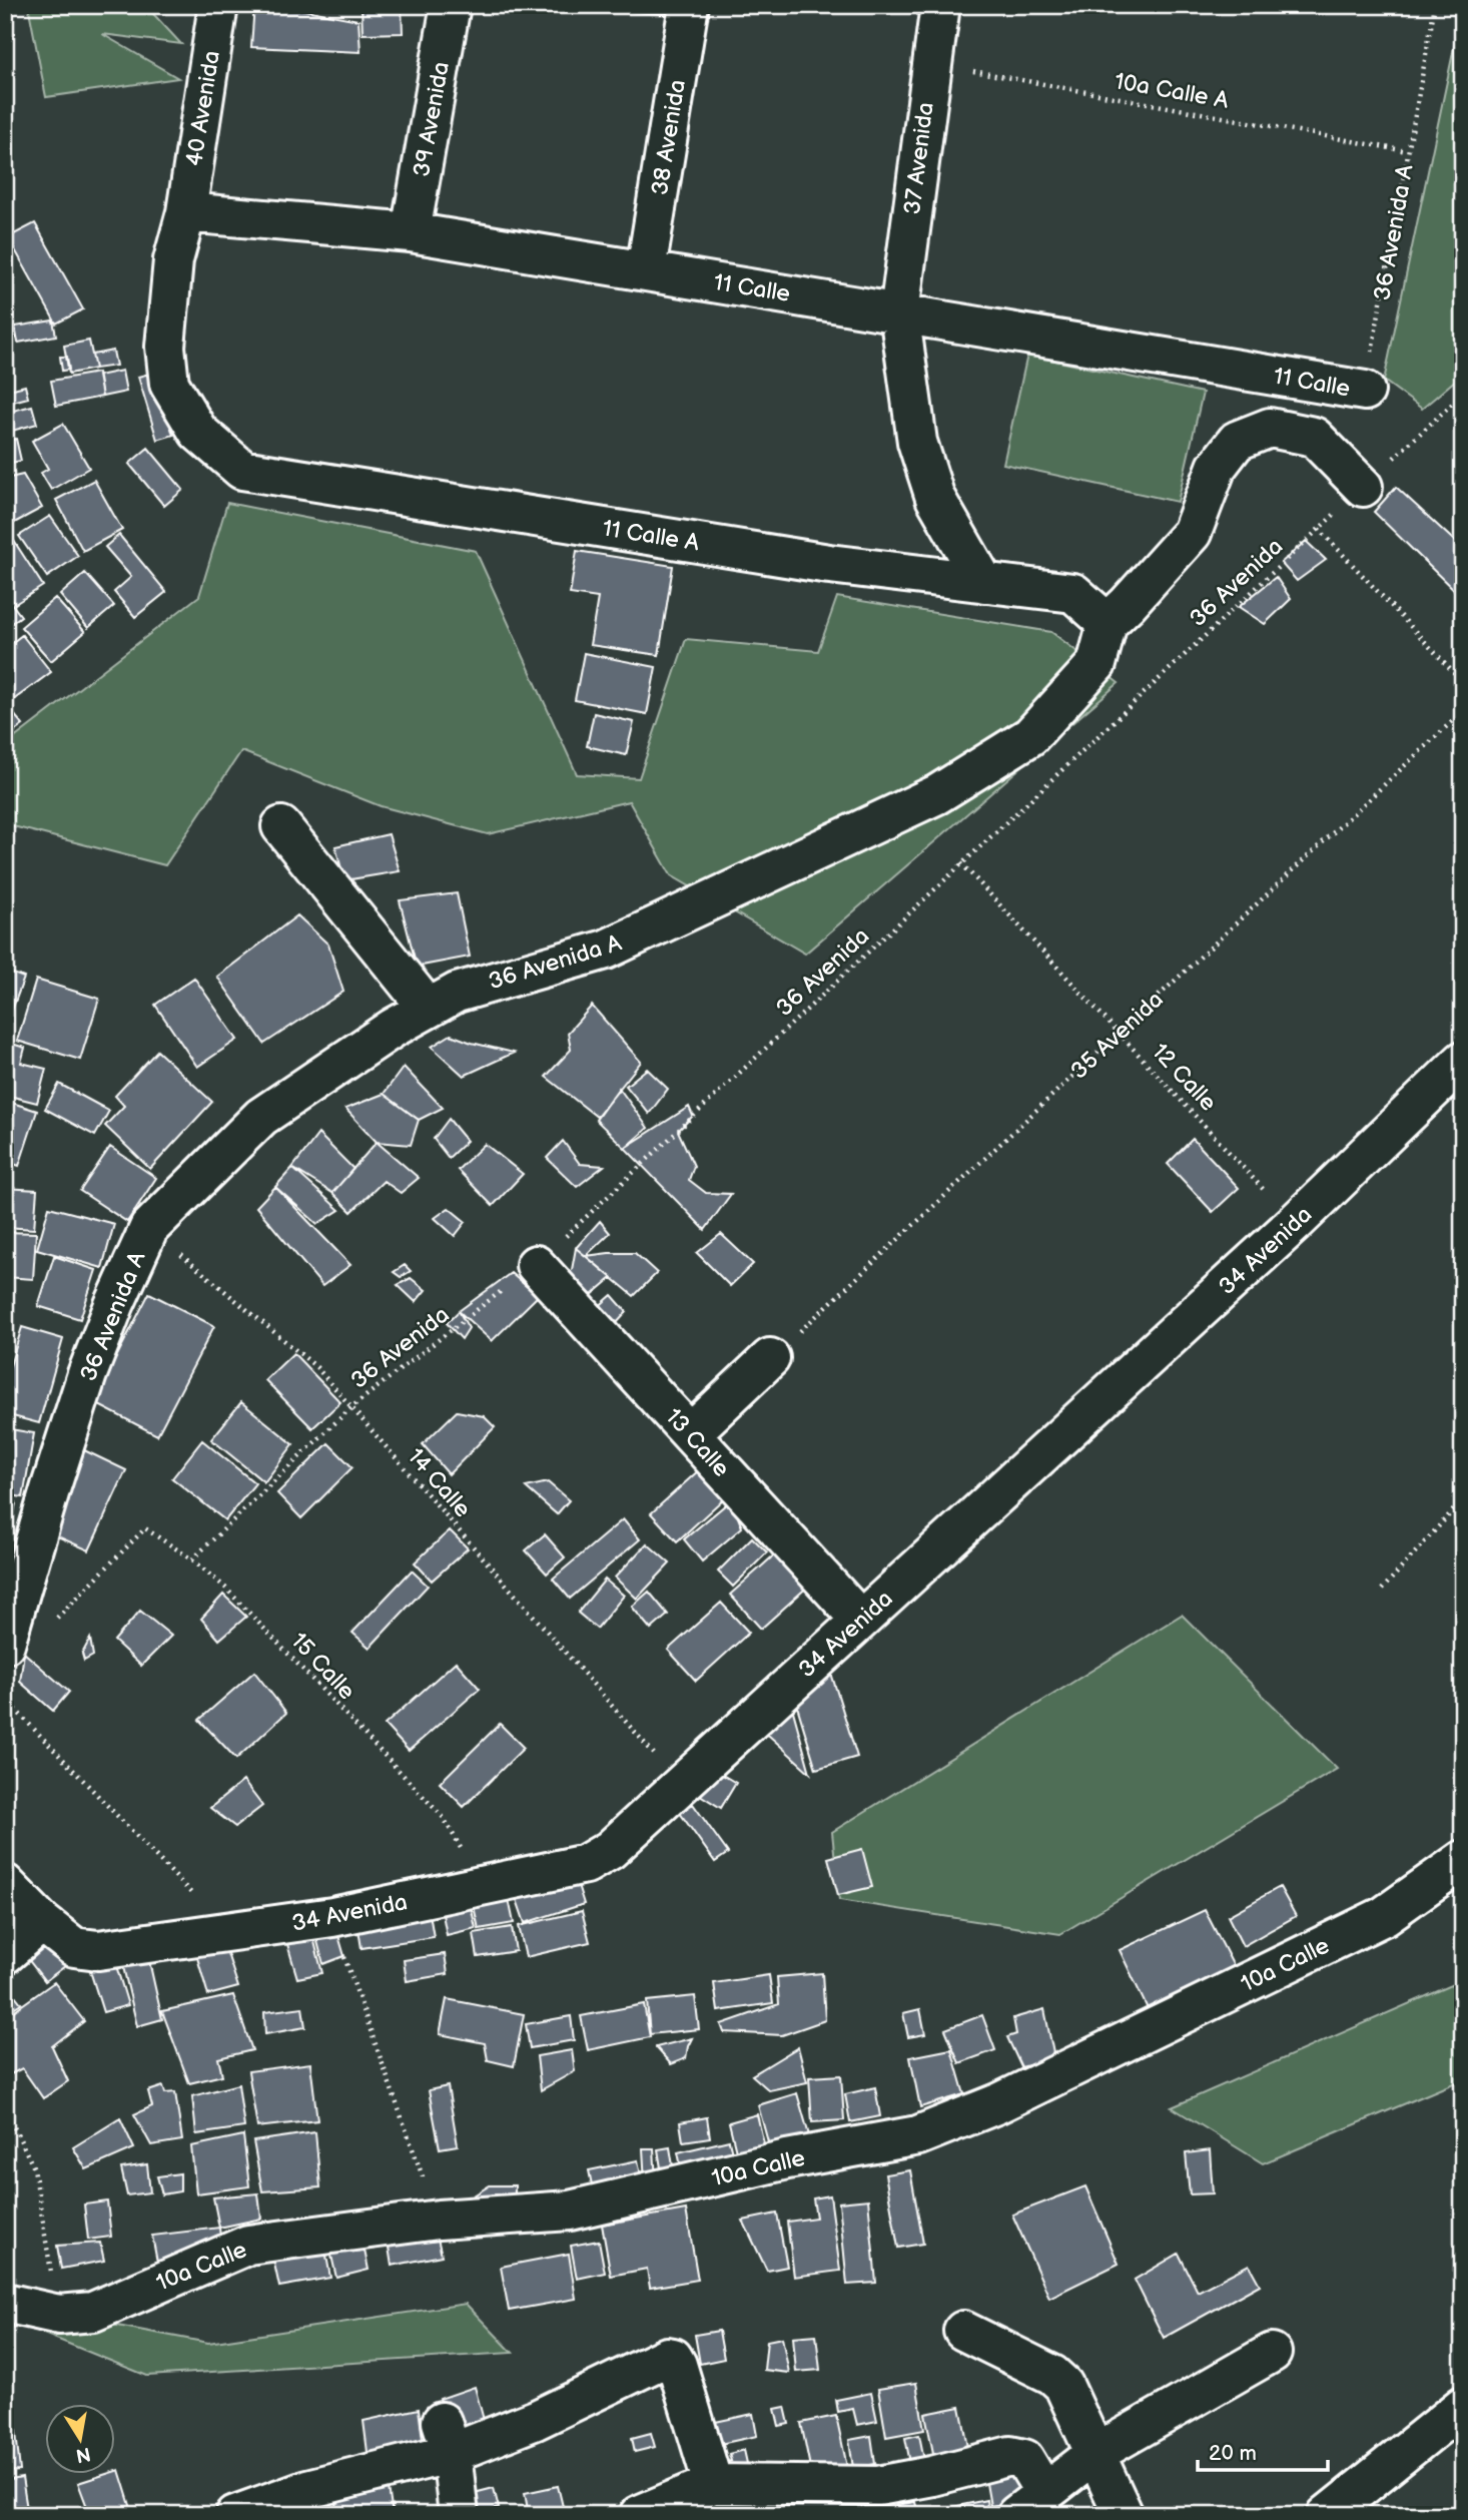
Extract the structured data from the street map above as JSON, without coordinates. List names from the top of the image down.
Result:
{
  "streets": {
    "street": [
      "40 Avenida",
      "39 Avenida",
      "38 Avenida",
      "37 Avenida",
      "36 Avenida A",
      "11 Calle",
      "11 Calle A",
      "34 Avenida",
      "13 Calle",
      "10a Calle"
    ],
    "path": [
      "10a Calle A",
      "36 Avenida",
      "35 Avenida",
      "12 Calle",
      "14 Calle",
      "15 Calle"
    ]
  },
  "crossings": [
    ["10a Calle A", "37 Avenida"],
    ["10a Calle A", "36 Avenida A"],
    ["40 Avenida", "11 Calle"],
    ["40 Avenida", "11 Calle A"],
    ["39 Avenida", "11 Calle"],
    ["38 Avenida", "11 Calle"],
    ["37 Avenida", "11 Calle"],
    ["37 Avenida", "11 Calle A"],
    ["36 Avenida A", "11 Calle"],
    ["36 Avenida A", "11 Calle A"],
    ["36 Avenida A", "14 Calle"],
    ["11 Calle", "11 Calle A"],
    ["36 Avenida", "12 Calle"],
    ["36 Avenida", "13 Calle"],
    ["36 Avenida", "14 Calle"],
    ["36 Avenida", "15 Calle"],
    ["35 Avenida", "12 Calle"],
    ["12 Calle", "34 Avenida"],
    ["34 Avenida", "13 Calle"],
    ["34 Avenida", "14 Calle"]
  ],
  "scale_bar": "20 m",
  "north": "bottom"
}
